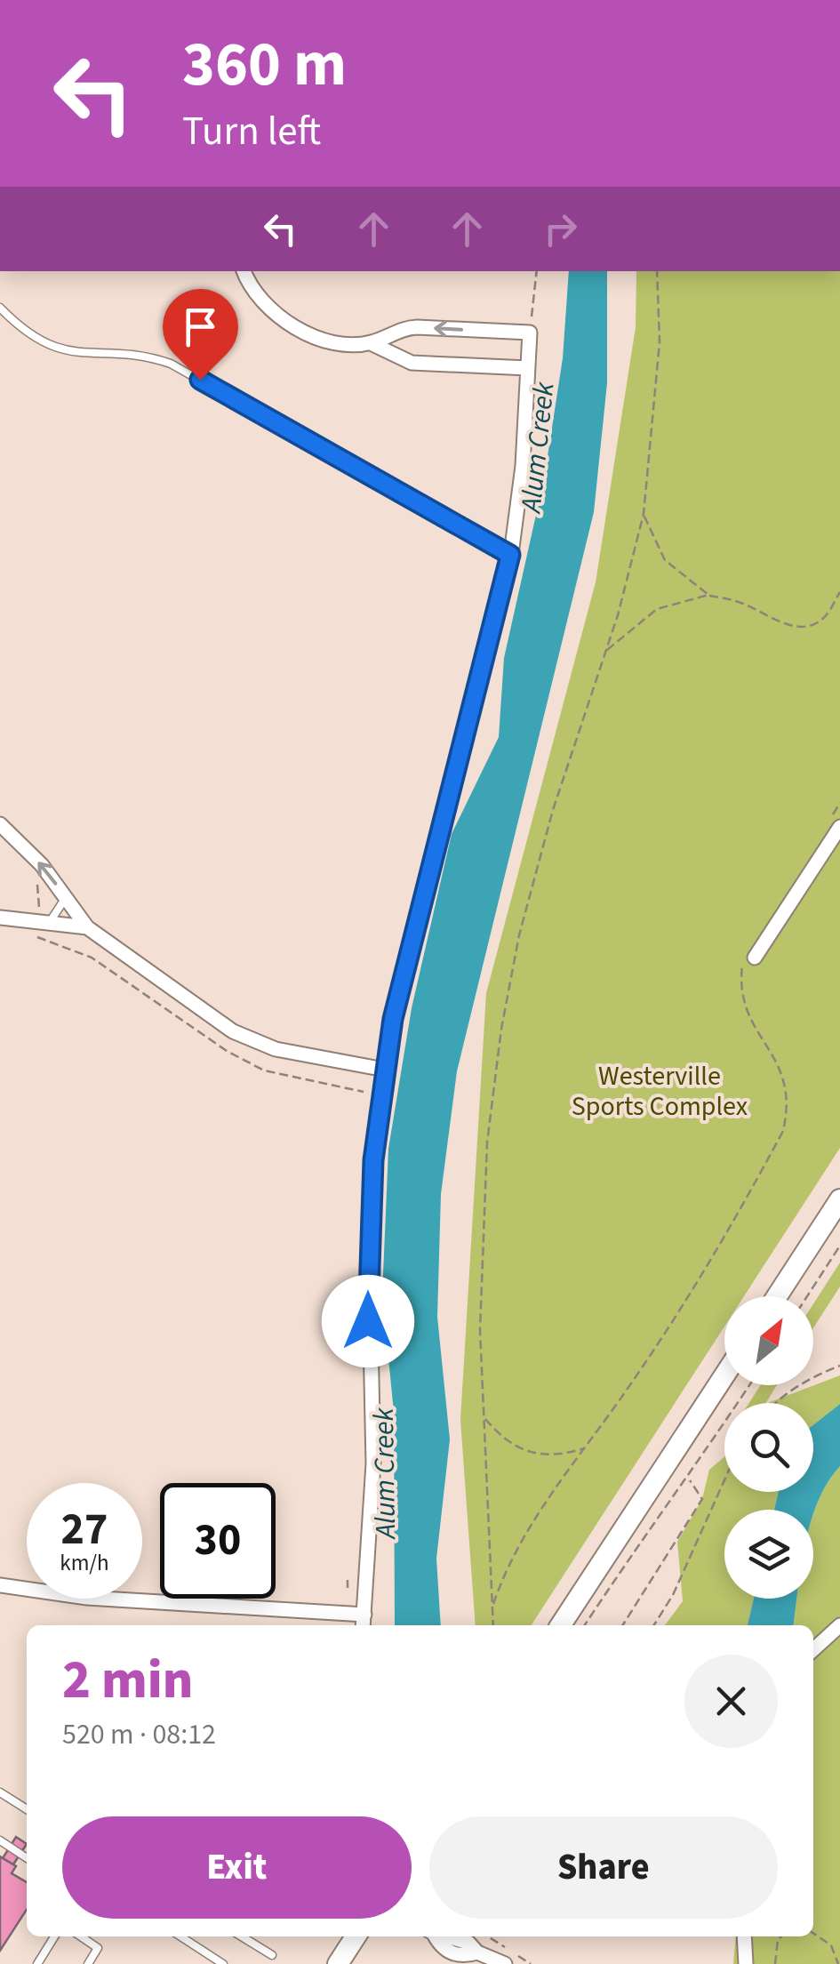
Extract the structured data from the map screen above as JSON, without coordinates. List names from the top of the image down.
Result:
{
  "water": ["Alum Creek"],
  "parks": ["Westerville Sports Complex"],
  "north": "top right",
  "page": {
    "turn": ["360 m", "Turn left"],
    "speed": "27 km/h",
    "limit": "30",
    "heading": ["2 min", "520 m · 08:12"],
    "buttons": ["Exit", "Share"]
  }
}
